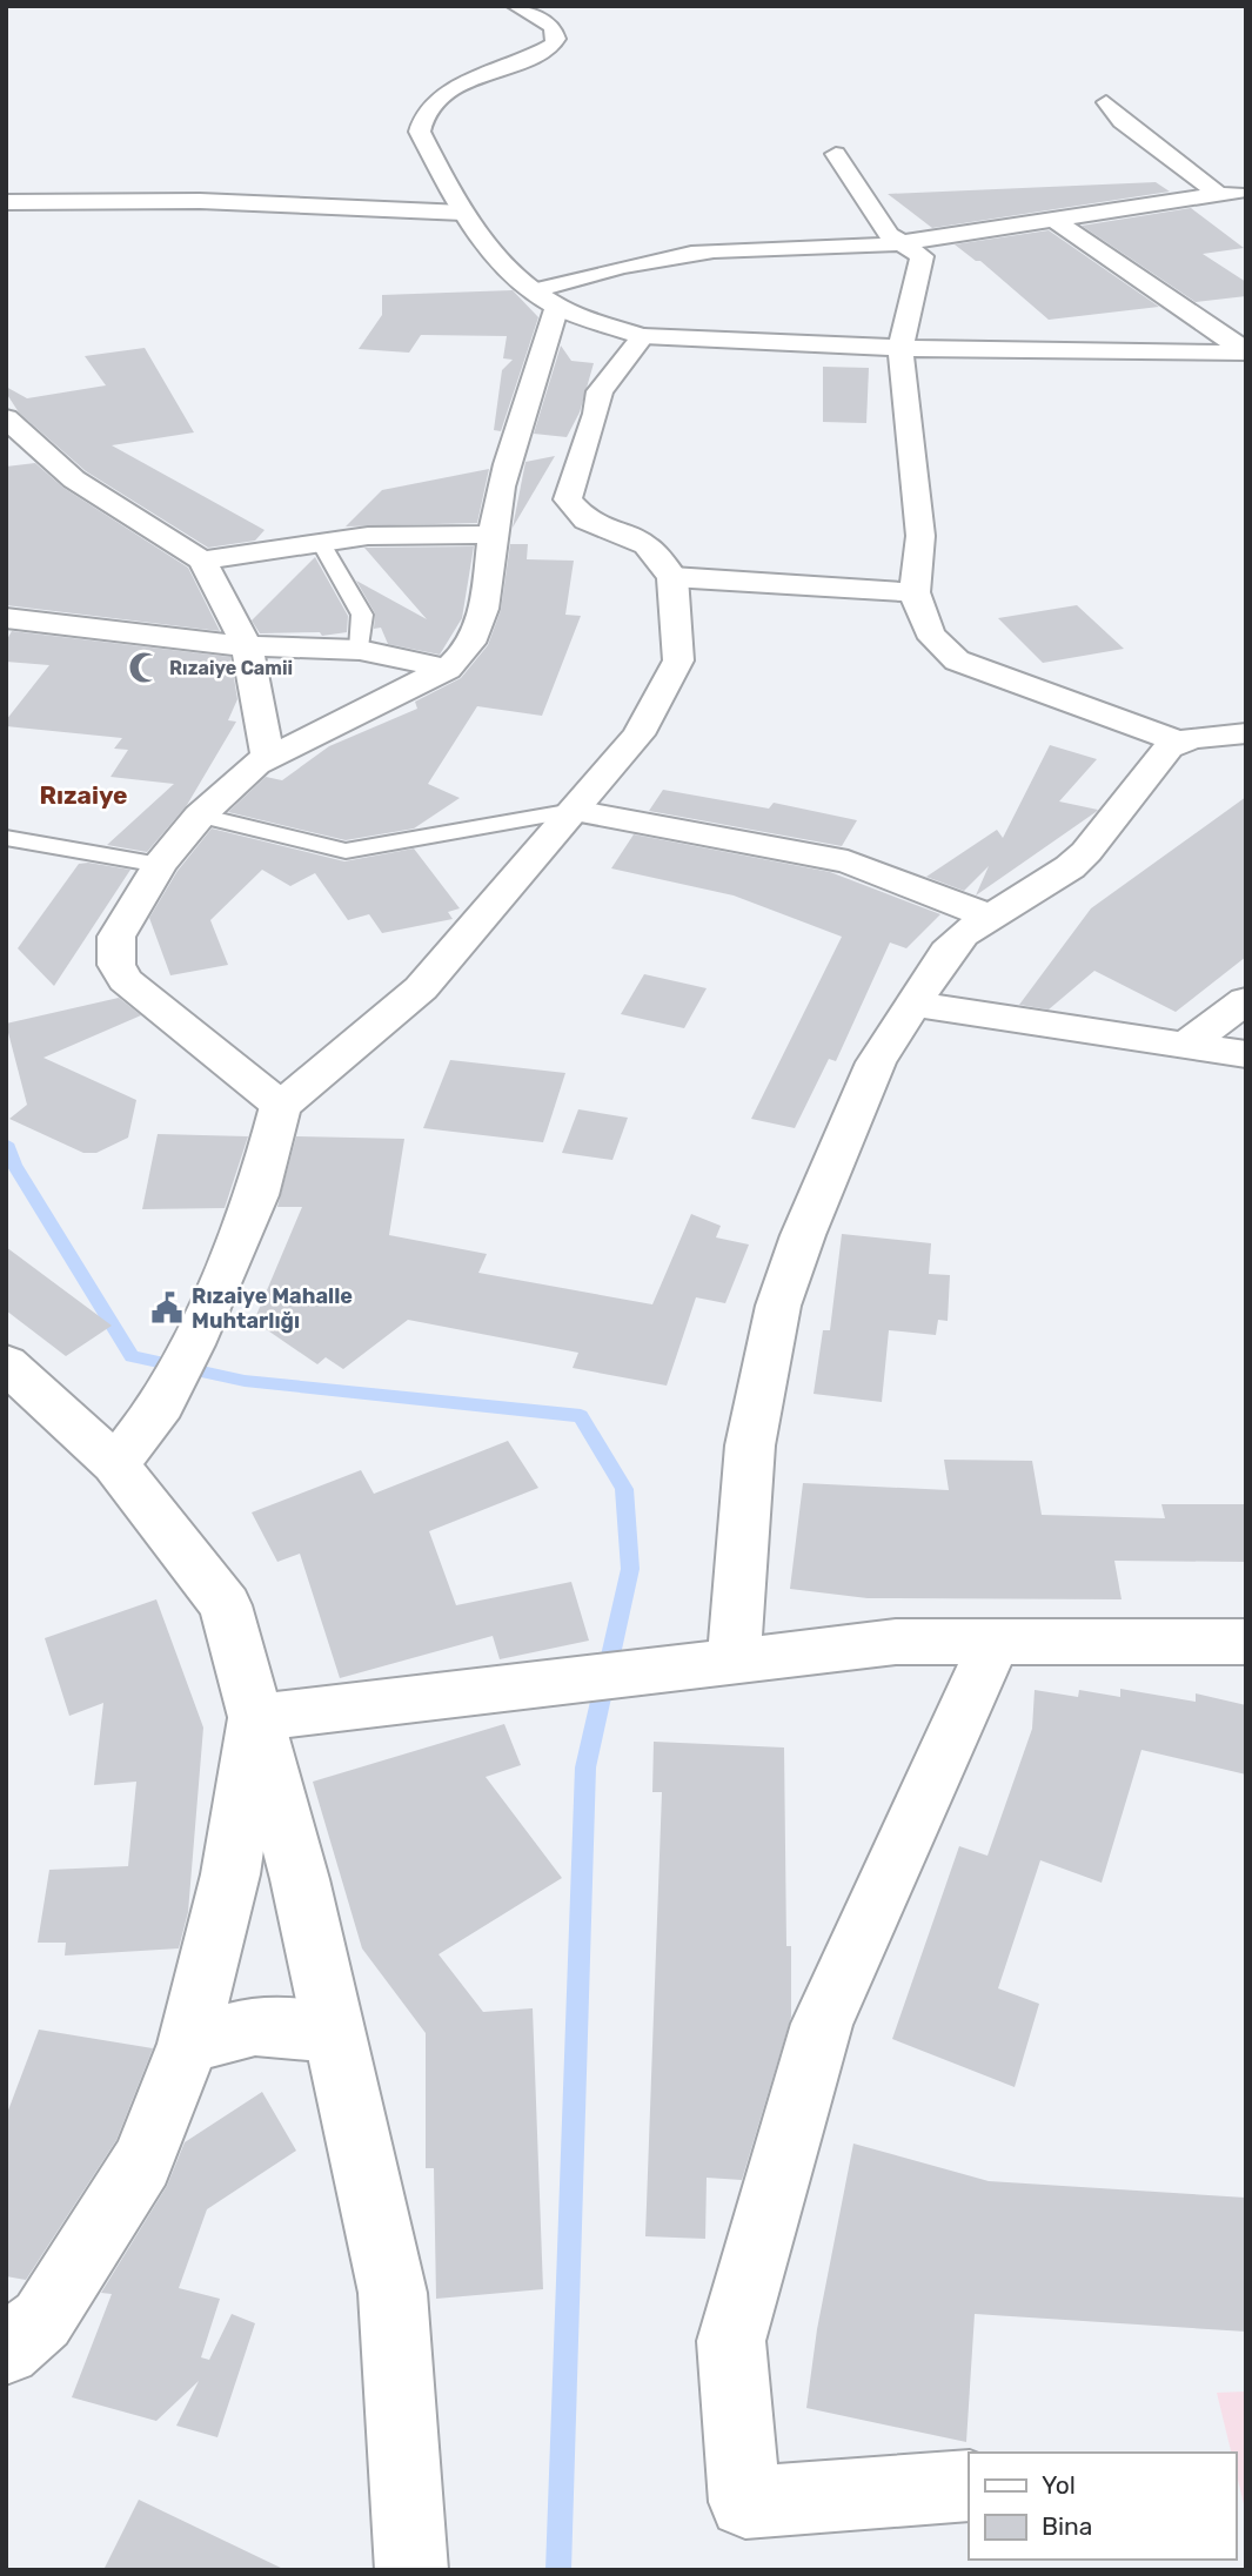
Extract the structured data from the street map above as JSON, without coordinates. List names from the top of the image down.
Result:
{
  "districts": ["Rızaiye"],
  "places": {
    "mosque": ["Rızaiye Camii"],
    "public building": ["Rızaiye Mahalle Muhtarlığı"]
  },
  "legend": ["Yol", "Bina"]
}
